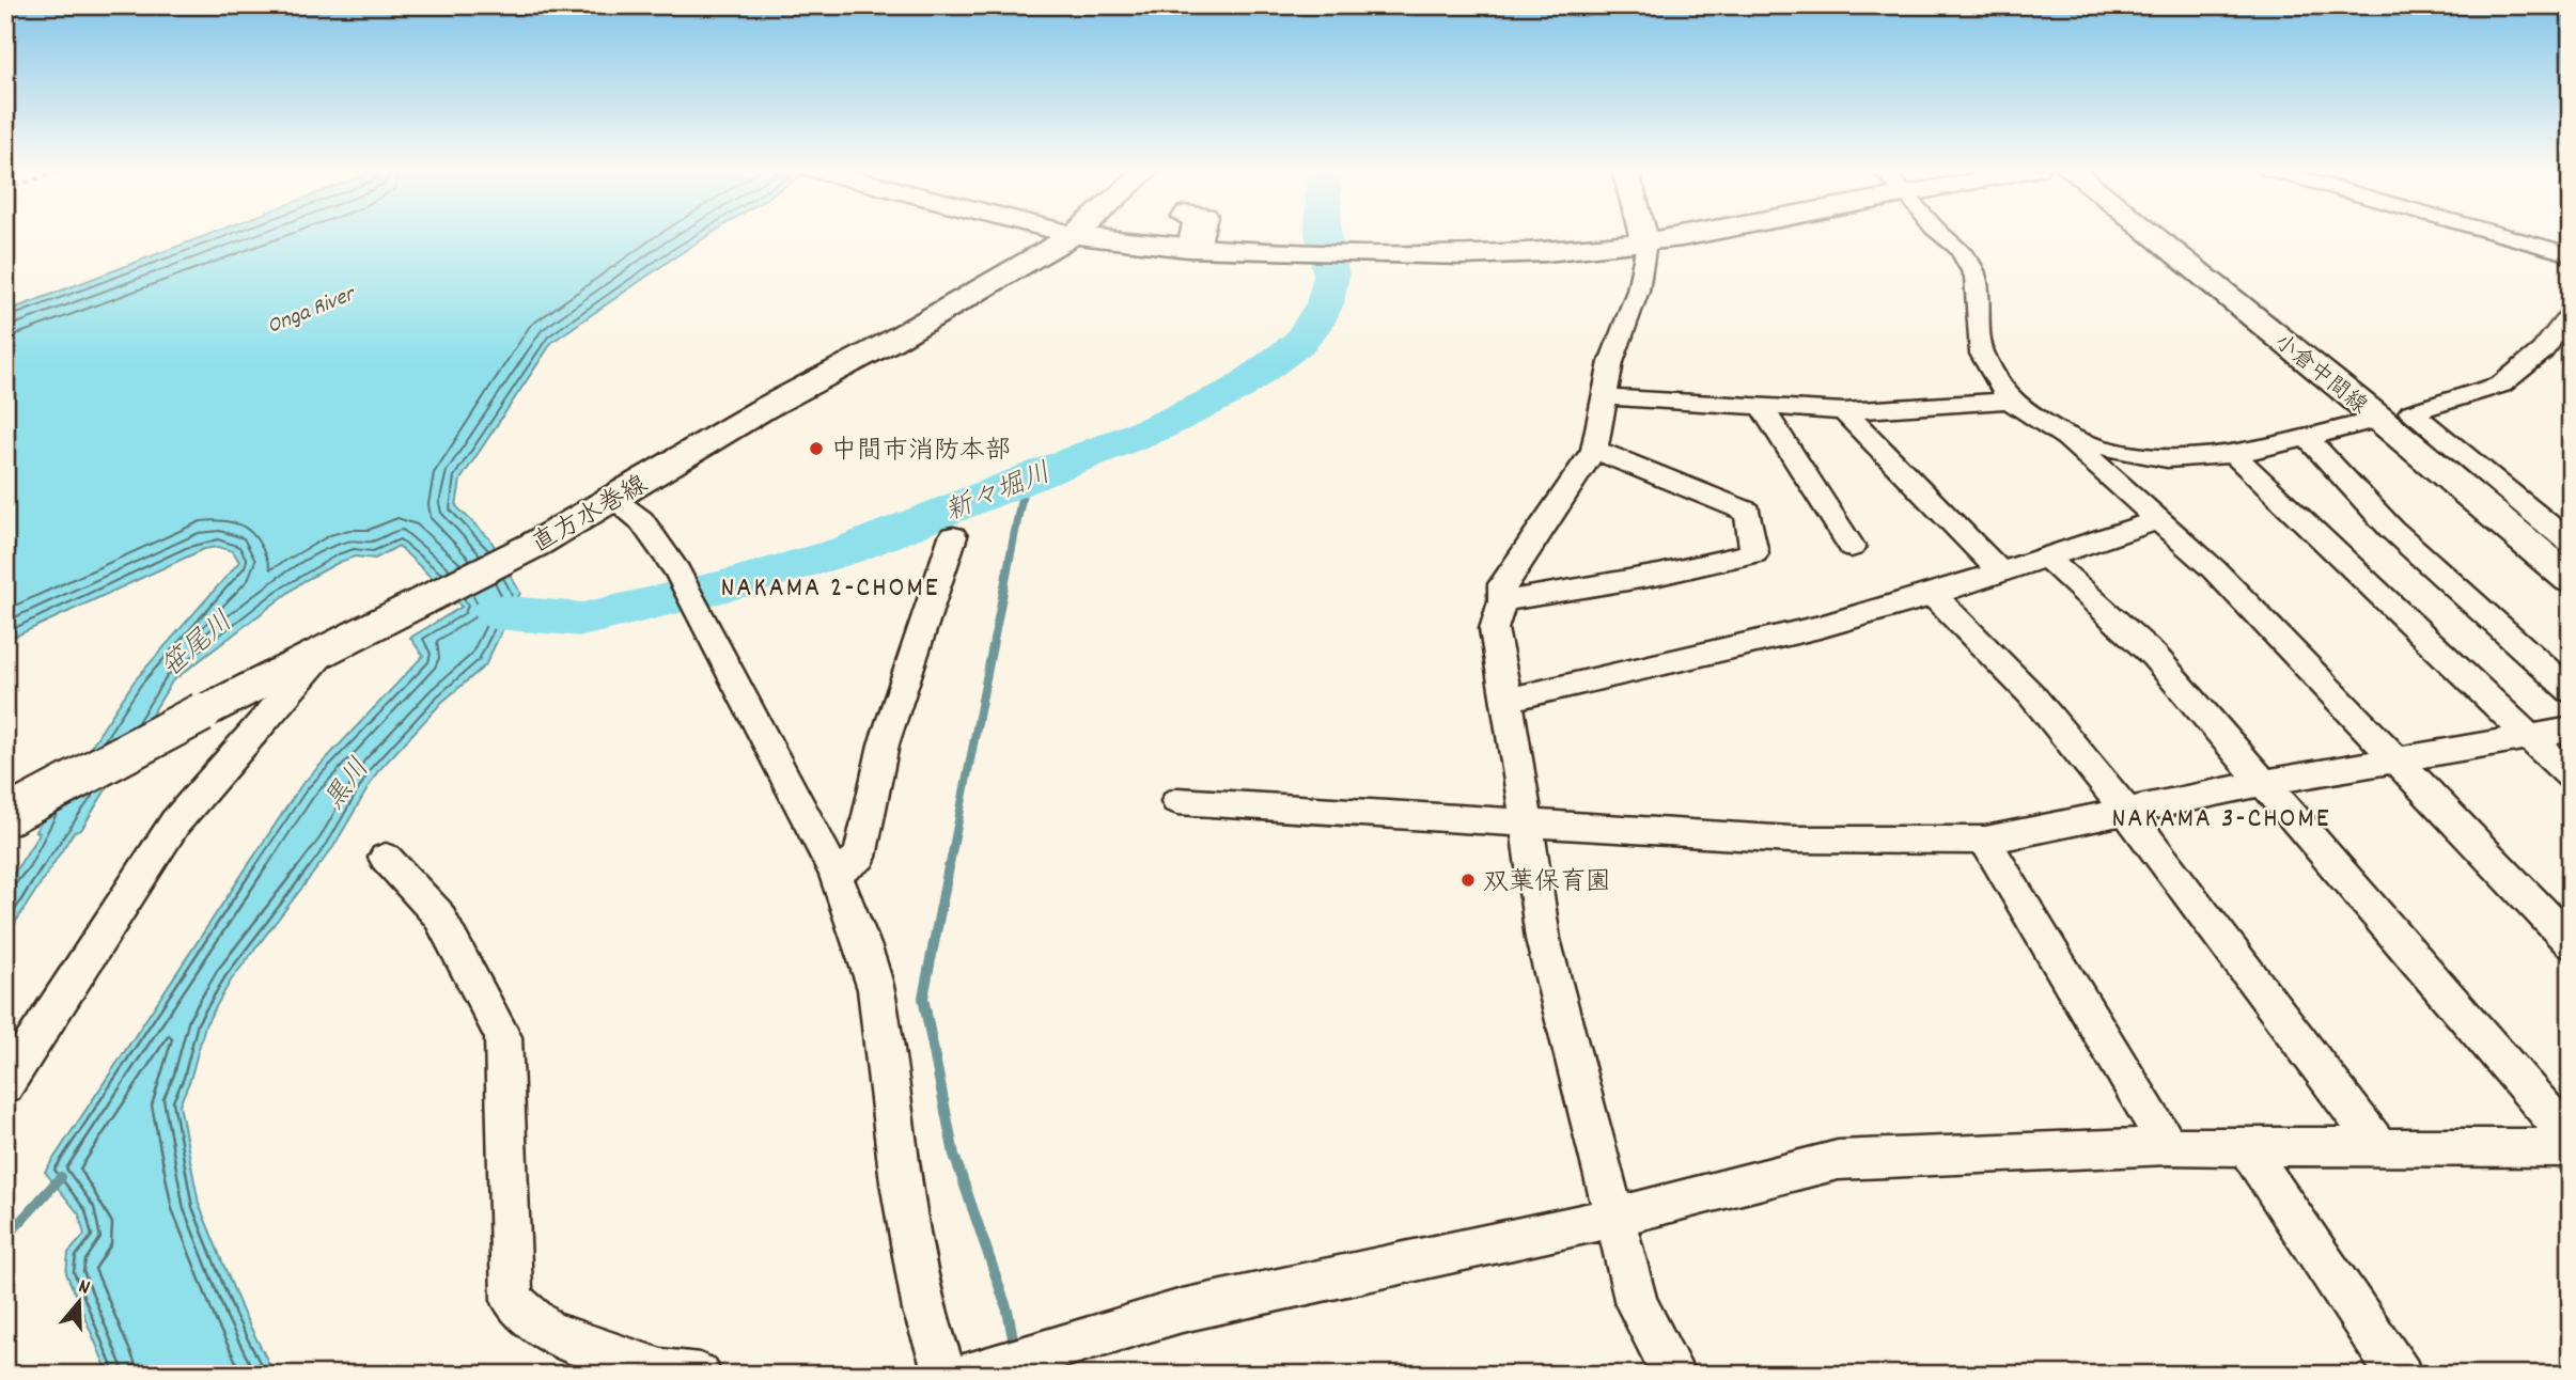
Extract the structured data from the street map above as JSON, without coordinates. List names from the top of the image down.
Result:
{
  "streets": {
    "main road": ["小倉中間線", "直方水巻線"]
  },
  "districts": ["NAKAMA 2-CHOME", "NAKAMA 3-CHOME"],
  "water": [
    "Onga River",
    "新々堀川",
    "笹尾川",
    "黒川"
  ],
  "places": ["中間市消防本部", "双葉保育園"],
  "north": "top"
}
